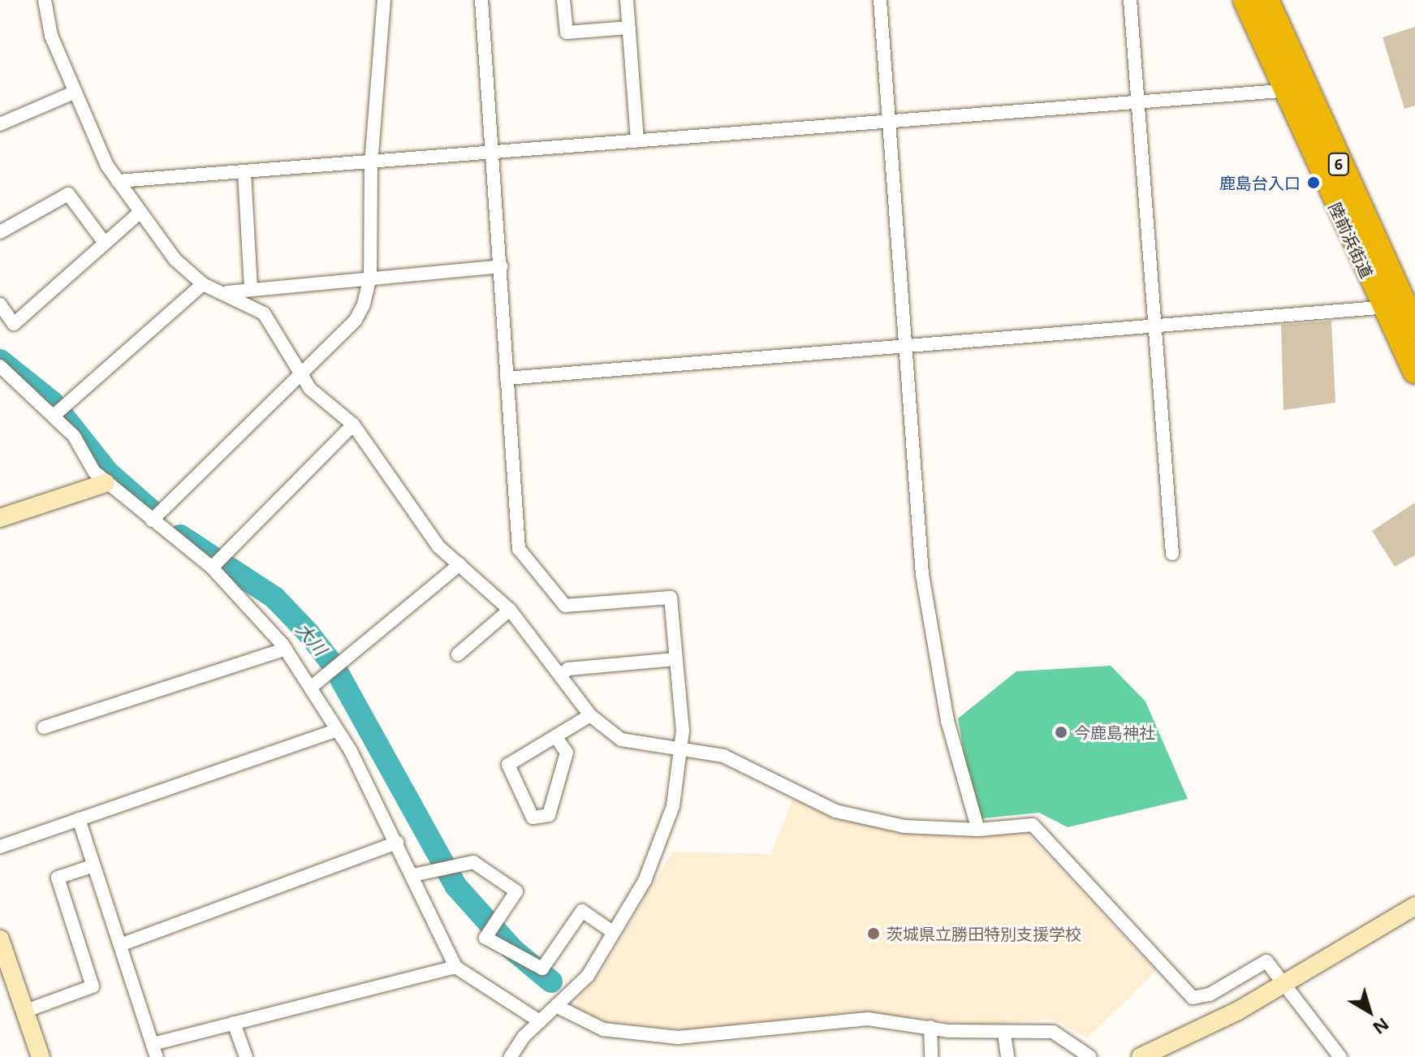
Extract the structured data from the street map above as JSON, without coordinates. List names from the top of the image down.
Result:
{
  "streets": {
    "highway": ["6", "陸前浜街道"]
  },
  "water": ["大川"],
  "places": ["鹿島台入口", "今鹿島神社", "茨城県立勝田特別支援学校"],
  "north": "bottom right"
}
